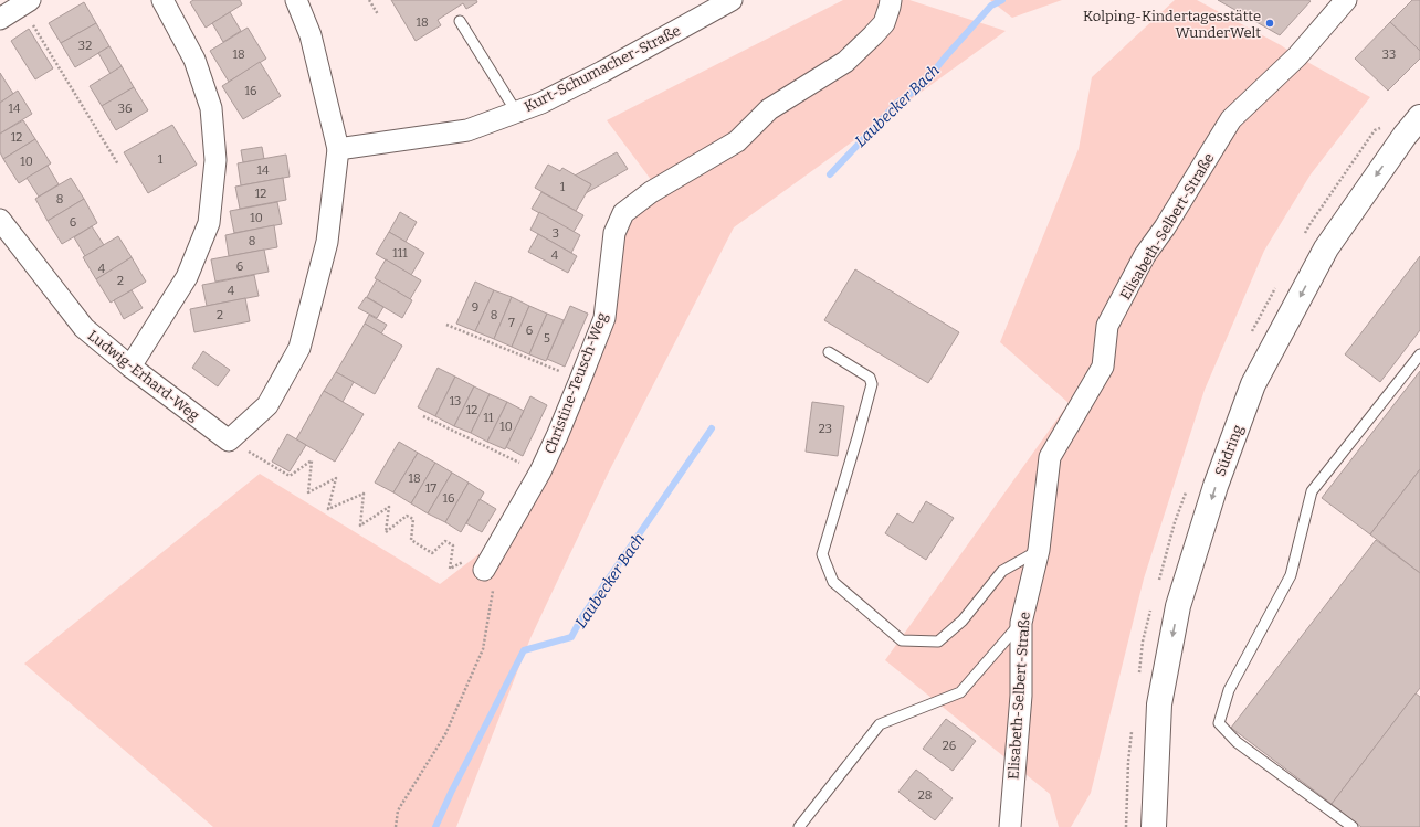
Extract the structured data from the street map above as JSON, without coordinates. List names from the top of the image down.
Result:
{
  "streets": {
    "street": [
      "Kurt-Schumacher-Straße",
      "Elisabeth-Selbert-Straße",
      "Ludwig-Erhard-Weg",
      "Christine-Teusch-Weg",
      "Südring"
    ]
  },
  "one_way": ["Südring"],
  "water": ["Laubecker Bach"],
  "places": ["Kolping-Kindertagesstätte WunderWelt"],
  "house_numbers": [
    "18",
    "32",
    "18",
    "33",
    "16",
    "14",
    "36",
    "12",
    "1",
    "10",
    "14",
    "1",
    "12",
    "8",
    "10",
    "6",
    "3",
    "8",
    "111",
    "4",
    "6",
    "4",
    "2",
    "4",
    "9",
    "2",
    "8",
    "7",
    "6",
    "5",
    "13",
    "12",
    "11",
    "10",
    "23",
    "18",
    "17",
    "16",
    "26",
    "28"
  ]
}
